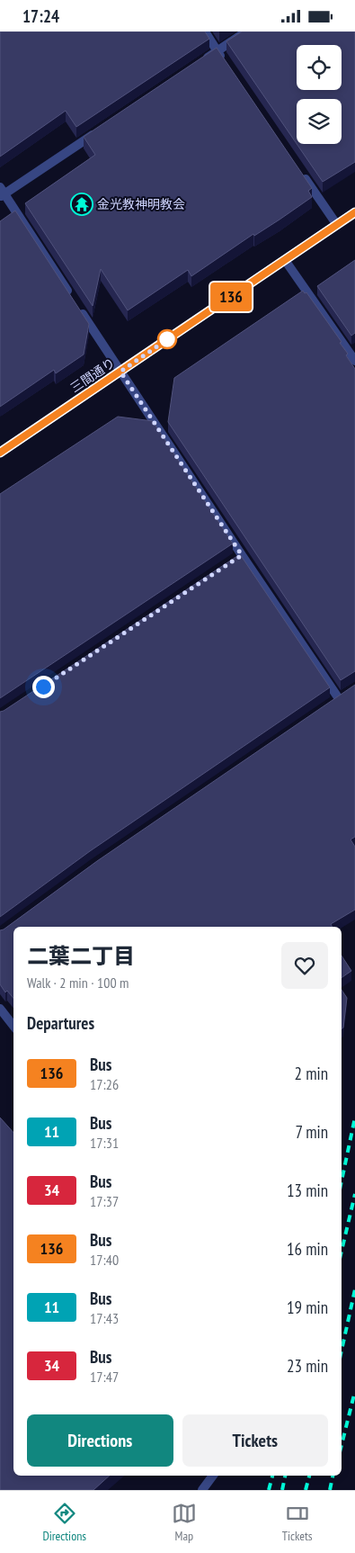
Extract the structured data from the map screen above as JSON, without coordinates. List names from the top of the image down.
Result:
{
  "streets": {
    "street": ["三間通り"]
  },
  "places": {
    "temple": ["金光教神明教会"]
  },
  "lines": ["bus line 136"],
  "page": {
    "status": "17:24",
    "on_map": "136",
    "heading": [
      ["二葉二丁目", "Walk · 2 min · 100 m"],
      "Departures"
    ],
    "list": [
      {
        "mark": "136",
        "name": "Bus",
        "note": "17:26",
        "value": "2 min"
      },
      {
        "mark": "11",
        "name": "Bus",
        "note": "17:31",
        "value": "7 min"
      },
      {
        "mark": "34",
        "name": "Bus",
        "note": "17:37",
        "value": "13 min"
      },
      {
        "mark": "136",
        "name": "Bus",
        "note": "17:40",
        "value": "16 min"
      },
      {
        "mark": "11",
        "name": "Bus",
        "note": "17:43",
        "value": "19 min"
      },
      {
        "mark": "34",
        "name": "Bus",
        "note": "17:47",
        "value": "23 min"
      }
    ],
    "buttons": ["Directions", "Tickets"],
    "tabs": ["Directions", "Map", "Tickets"]
  }
}
